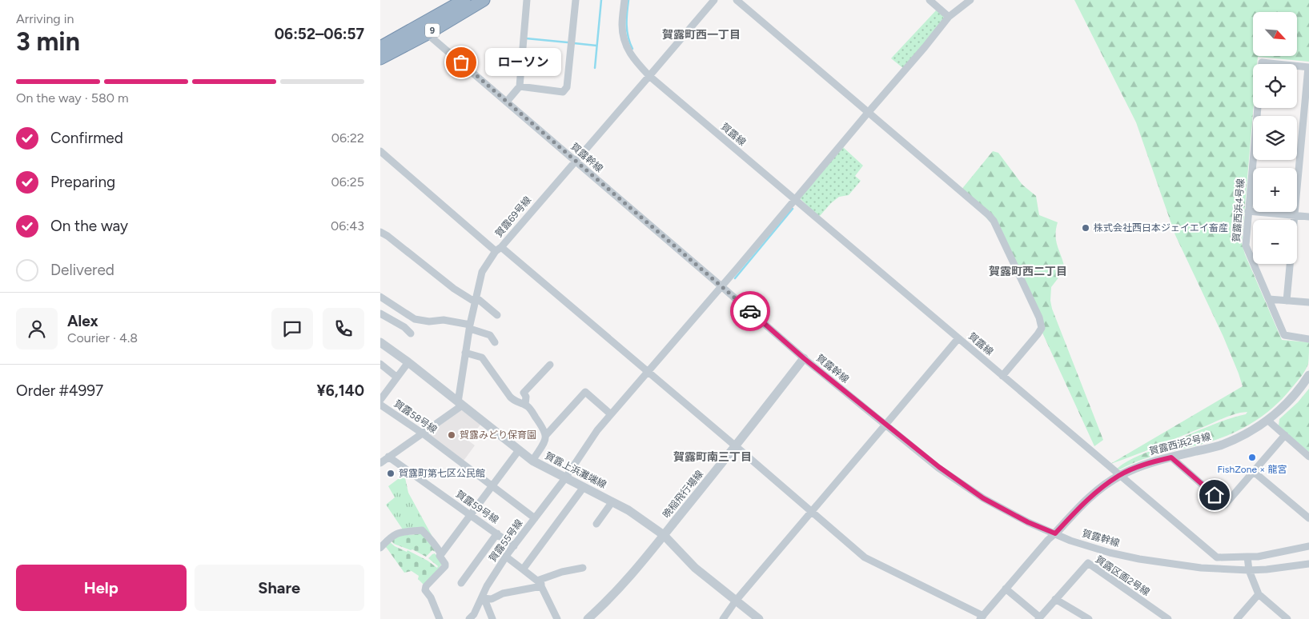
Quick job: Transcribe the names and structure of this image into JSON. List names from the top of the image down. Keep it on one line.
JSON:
{"streets":{"highway":["9"],"street":["賀露線","賀露幹線","賀露西浜4号線","賀露69号線","賀露58号線","賀露西浜2号線","賀露上浜灘端線","晩稲飛行場線","賀露59号線","賀露55号線","賀露区画2号線"]},"crossings":[["9","賀露幹線"],["賀露線","賀露69号線"],["賀露線","賀露西浜2号線"],["賀露線","賀露55号線"],["賀露幹線","賀露69号線"],["賀露幹線","賀露西浜2号線"],["賀露幹線","晩稲飛行場線"],["賀露幹線","賀露55号線"],["賀露69号線","賀露上浜灘端線"],["賀露58号線","賀露55号線"],["賀露上浜灘端線","晩稲飛行場線"],["賀露上浜灘端線","賀露55号線"],["賀露59号線","賀露55号線"]],"districts":["賀露町西一丁目","賀露町西二丁目","賀露町南三丁目"],"places":["ローソン","株式会社西日本ジェイエイ畜産","賀露みどり保育園","FishZone × 龍宮","賀露町第七区公民館"],"north":"bottom right","page":{"heading":["3 min","Arriving in","06:52–06:57"],"panel":["Alex","Courier · 4.8","Order #4997","¥6,140"],"map_buttons":["+","−"],"bubble":"ローソン","bar":"On the way · 580 m","list":[["Confirmed","06:22"],["Preparing","06:25"],["On the way","06:43"],"Delivered"],"buttons":["Help","Share"]}}
